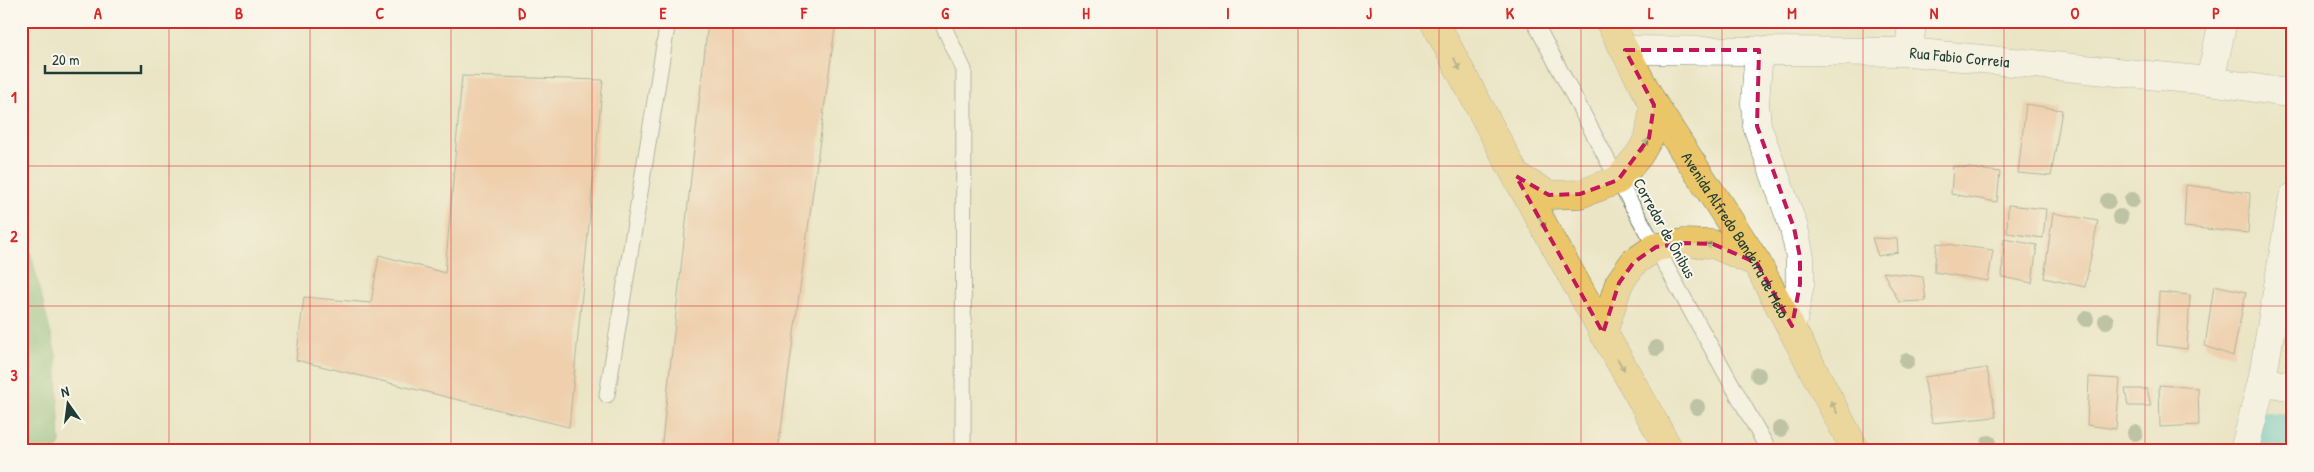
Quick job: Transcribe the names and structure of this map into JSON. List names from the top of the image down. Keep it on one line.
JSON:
{"streets":{"highway":["Avenida Alfredo Bandeira de Melo"],"street":["Rua Fabio Correia"],"lane":["Corredor de Ônibus"]},"crossings":[["Rua Fabio Correia","Avenida Alfredo Bandeira de Melo"]],"scale_bar":"20 m","north":"top","grid":{"columns":["A","B","C","D","E","F","G","H","I","J","K","L","M","N","O","P"],"rows":["1","2","3"]}}
